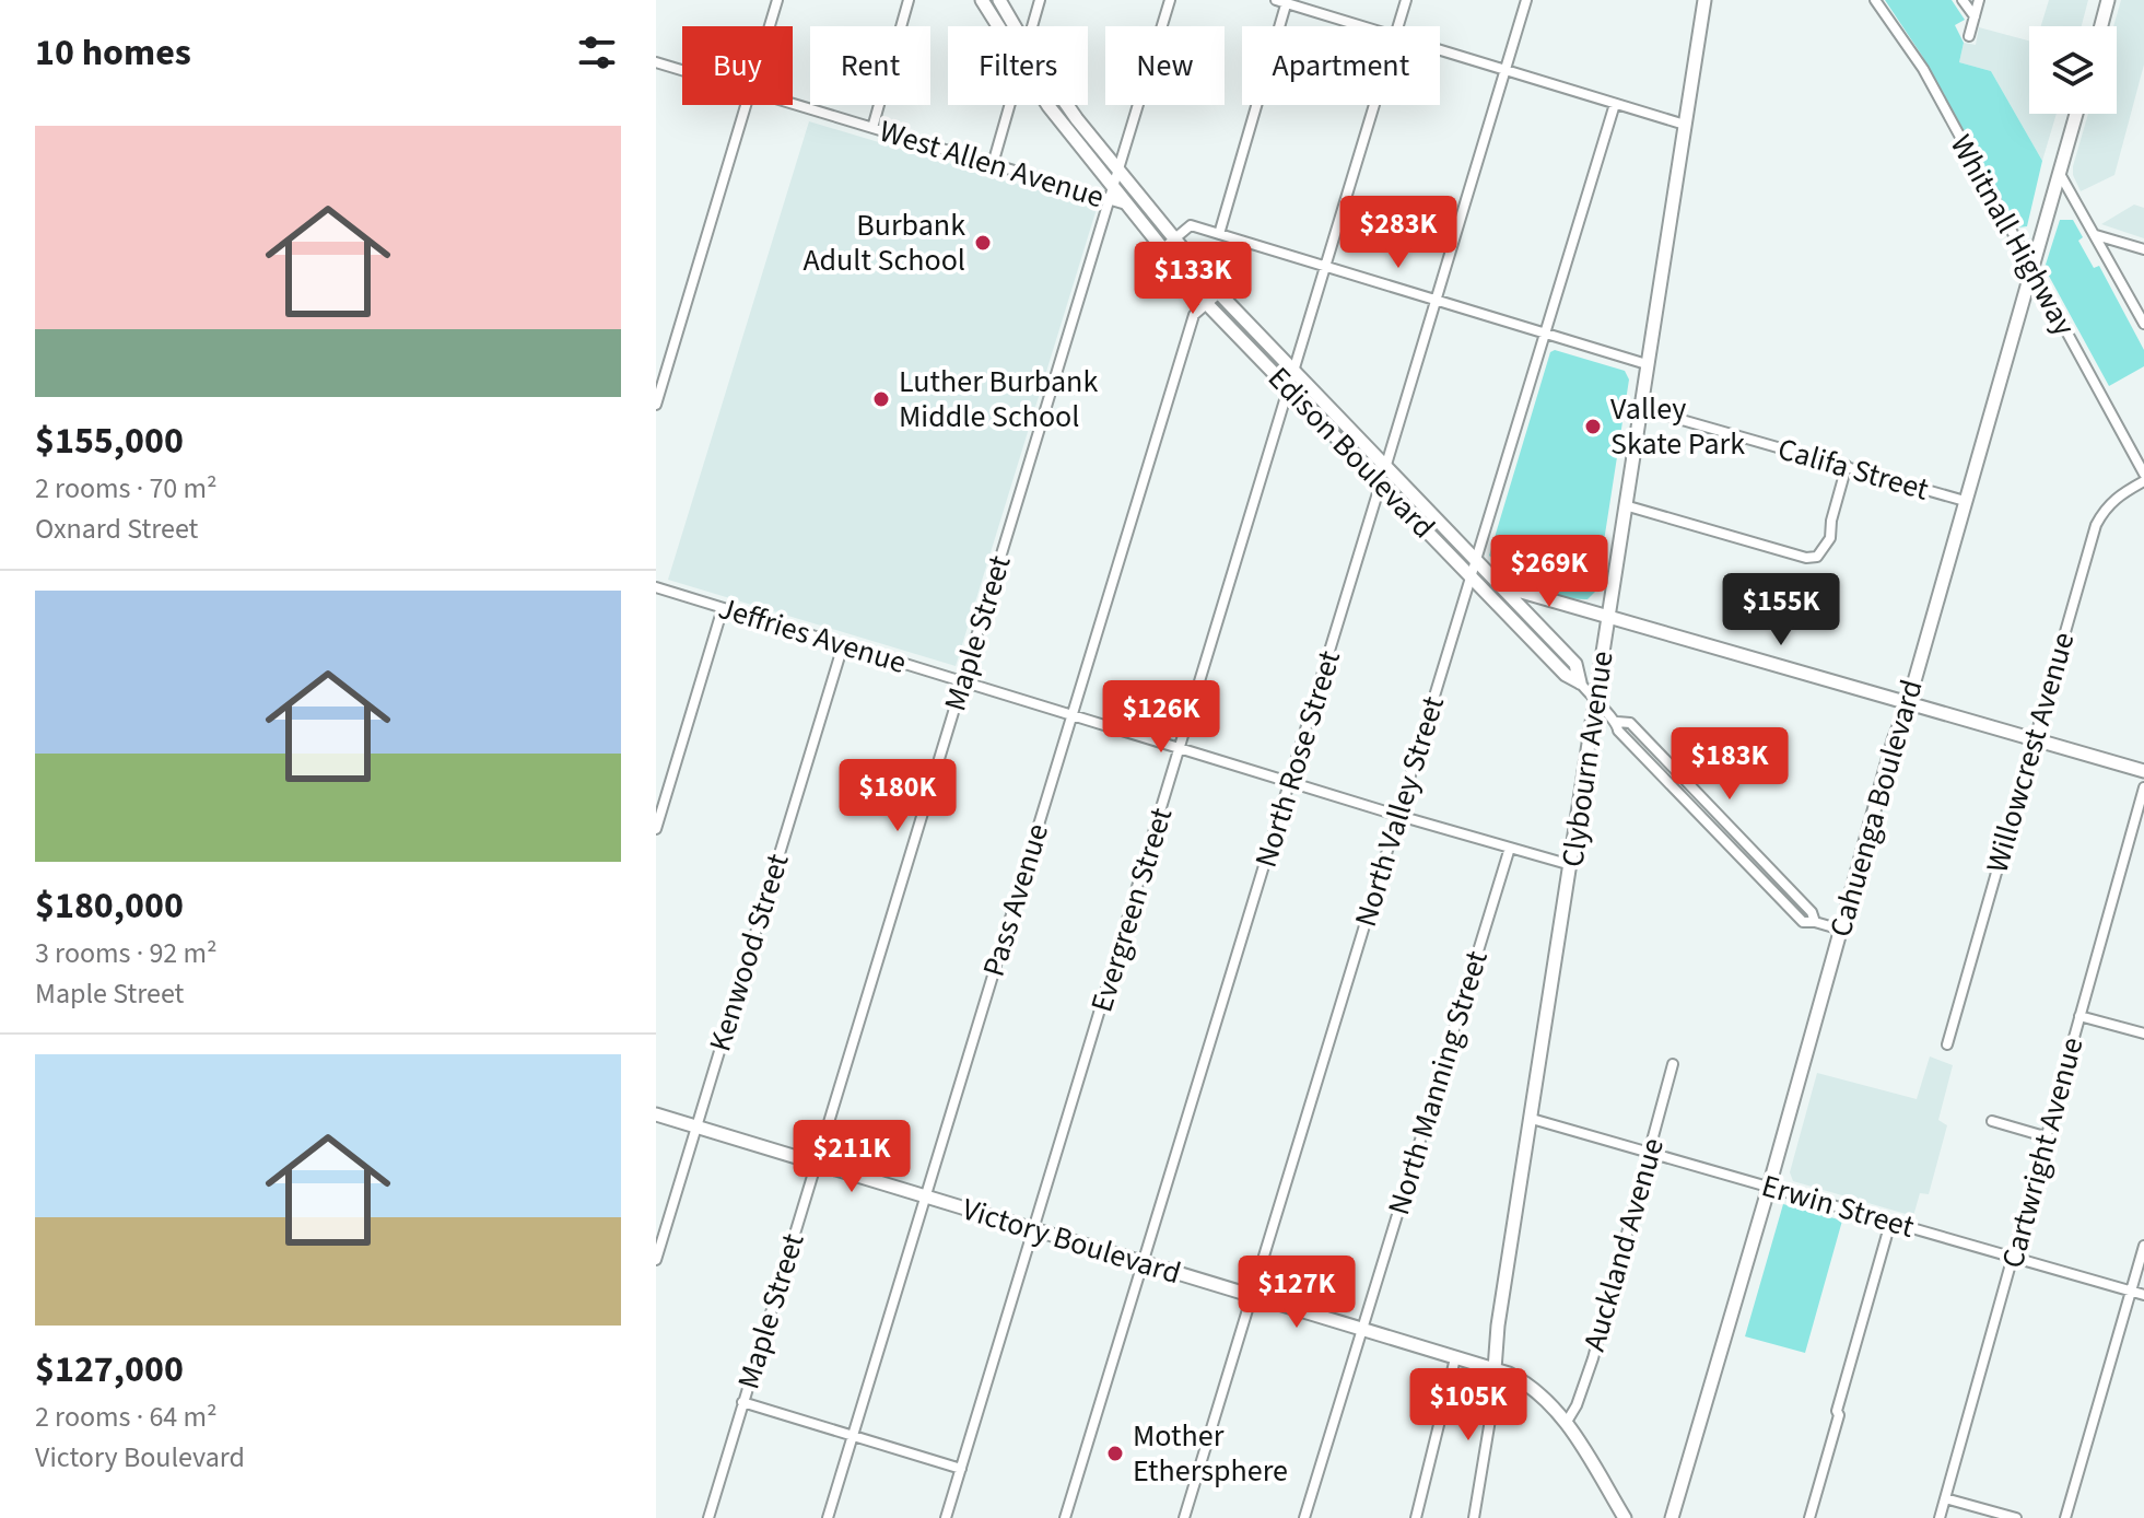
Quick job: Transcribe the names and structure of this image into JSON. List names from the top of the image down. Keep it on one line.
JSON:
{"streets":{"main road":["Edison Boulevard","Clybourn Avenue","Cahuenga Boulevard","Victory Boulevard"],"street":["West Allen Avenue","Whitnall Highway","Califa Street","Maple Street","Jeffries Avenue","Willowcrest Avenue","North Rose Street","North Valley Street","Pass Avenue","Evergreen Street","Kenwood Street","North Manning Street","Cartwright Avenue","Erwin Street","Auckland Avenue"]},"crossings":[["West Allen Avenue","Edison Boulevard"],["West Allen Avenue","Maple Street"],["Whitnall Highway","Cahuenga Boulevard"],["Edison Boulevard","Maple Street"],["Edison Boulevard","North Rose Street"],["Edison Boulevard","Clybourn Avenue"],["Edison Boulevard","Cahuenga Boulevard"],["Edison Boulevard","North Valley Street"],["Edison Boulevard","Pass Avenue"],["Edison Boulevard","Evergreen Street"],["Califa Street","Clybourn Avenue"],["Califa Street","Cahuenga Boulevard"],["Maple Street","Jeffries Avenue"],["Maple Street","Victory Boulevard"],["Jeffries Avenue","North Rose Street"],["Jeffries Avenue","Clybourn Avenue"],["Jeffries Avenue","North Valley Street"],["Jeffries Avenue","Pass Avenue"],["Jeffries Avenue","Evergreen Street"],["Jeffries Avenue","Kenwood Street"],["Jeffries Avenue","North Manning Street"],["North Rose Street","Victory Boulevard"],["Clybourn Avenue","Erwin Street"],["Clybourn Avenue","Victory Boulevard"],["Cahuenga Boulevard","Erwin Street"],["North Valley Street","Victory Boulevard"],["Pass Avenue","Victory Boulevard"],["Evergreen Street","Victory Boulevard"],["Kenwood Street","Victory Boulevard"],["North Manning Street","Victory Boulevard"],["Cartwright Avenue","Erwin Street"],["Erwin Street","Auckland Avenue"],["Victory Boulevard","Auckland Avenue"]],"places":["Burbank Adult School","Luther Burbank Middle School","Valley Skate Park","Mother Ethersphere"],"page":{"heading":"10 homes","chip":["Buy","Rent","Filters","New","Apartment"],"list":[{"name":"$155,000","note":"2 rooms · 70 m² · Oxnard Street"},{"name":"$180,000","note":"3 rooms · 92 m² · Maple Street"},{"name":"$127,000","note":"2 rooms · 64 m² · Victory Boulevard"}],"price":["$283K","$133K","$269K","$155K","$126K","$183K","$180K","$211K","$127K","$105K"]}}
